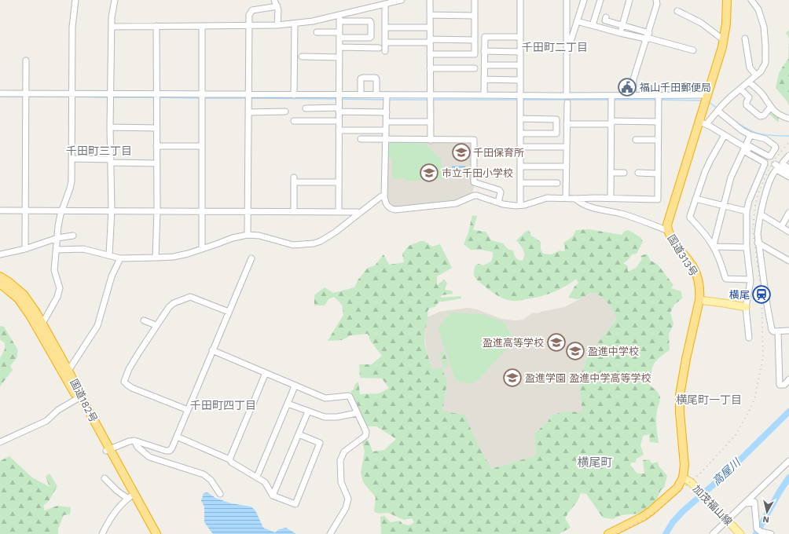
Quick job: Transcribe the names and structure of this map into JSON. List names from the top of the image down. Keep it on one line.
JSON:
{"streets":{"highway":["国道313号","国道182号"],"main road":["加茂福山線"]},"crossings":[["国道313号","加茂福山線"]],"districts":["千田町二丁目","千田町三丁目","横尾町一丁目","千田町四丁目","横尾町"],"water":["高屋川"],"places":{"public building":["福山千田郵便局"],"school or university":["千田保育所","市立千田小学校","盈進高等学校","盈進中学校","盈進学園 盈進中学高等学校"],"station":["横尾"]},"north":"bottom"}
